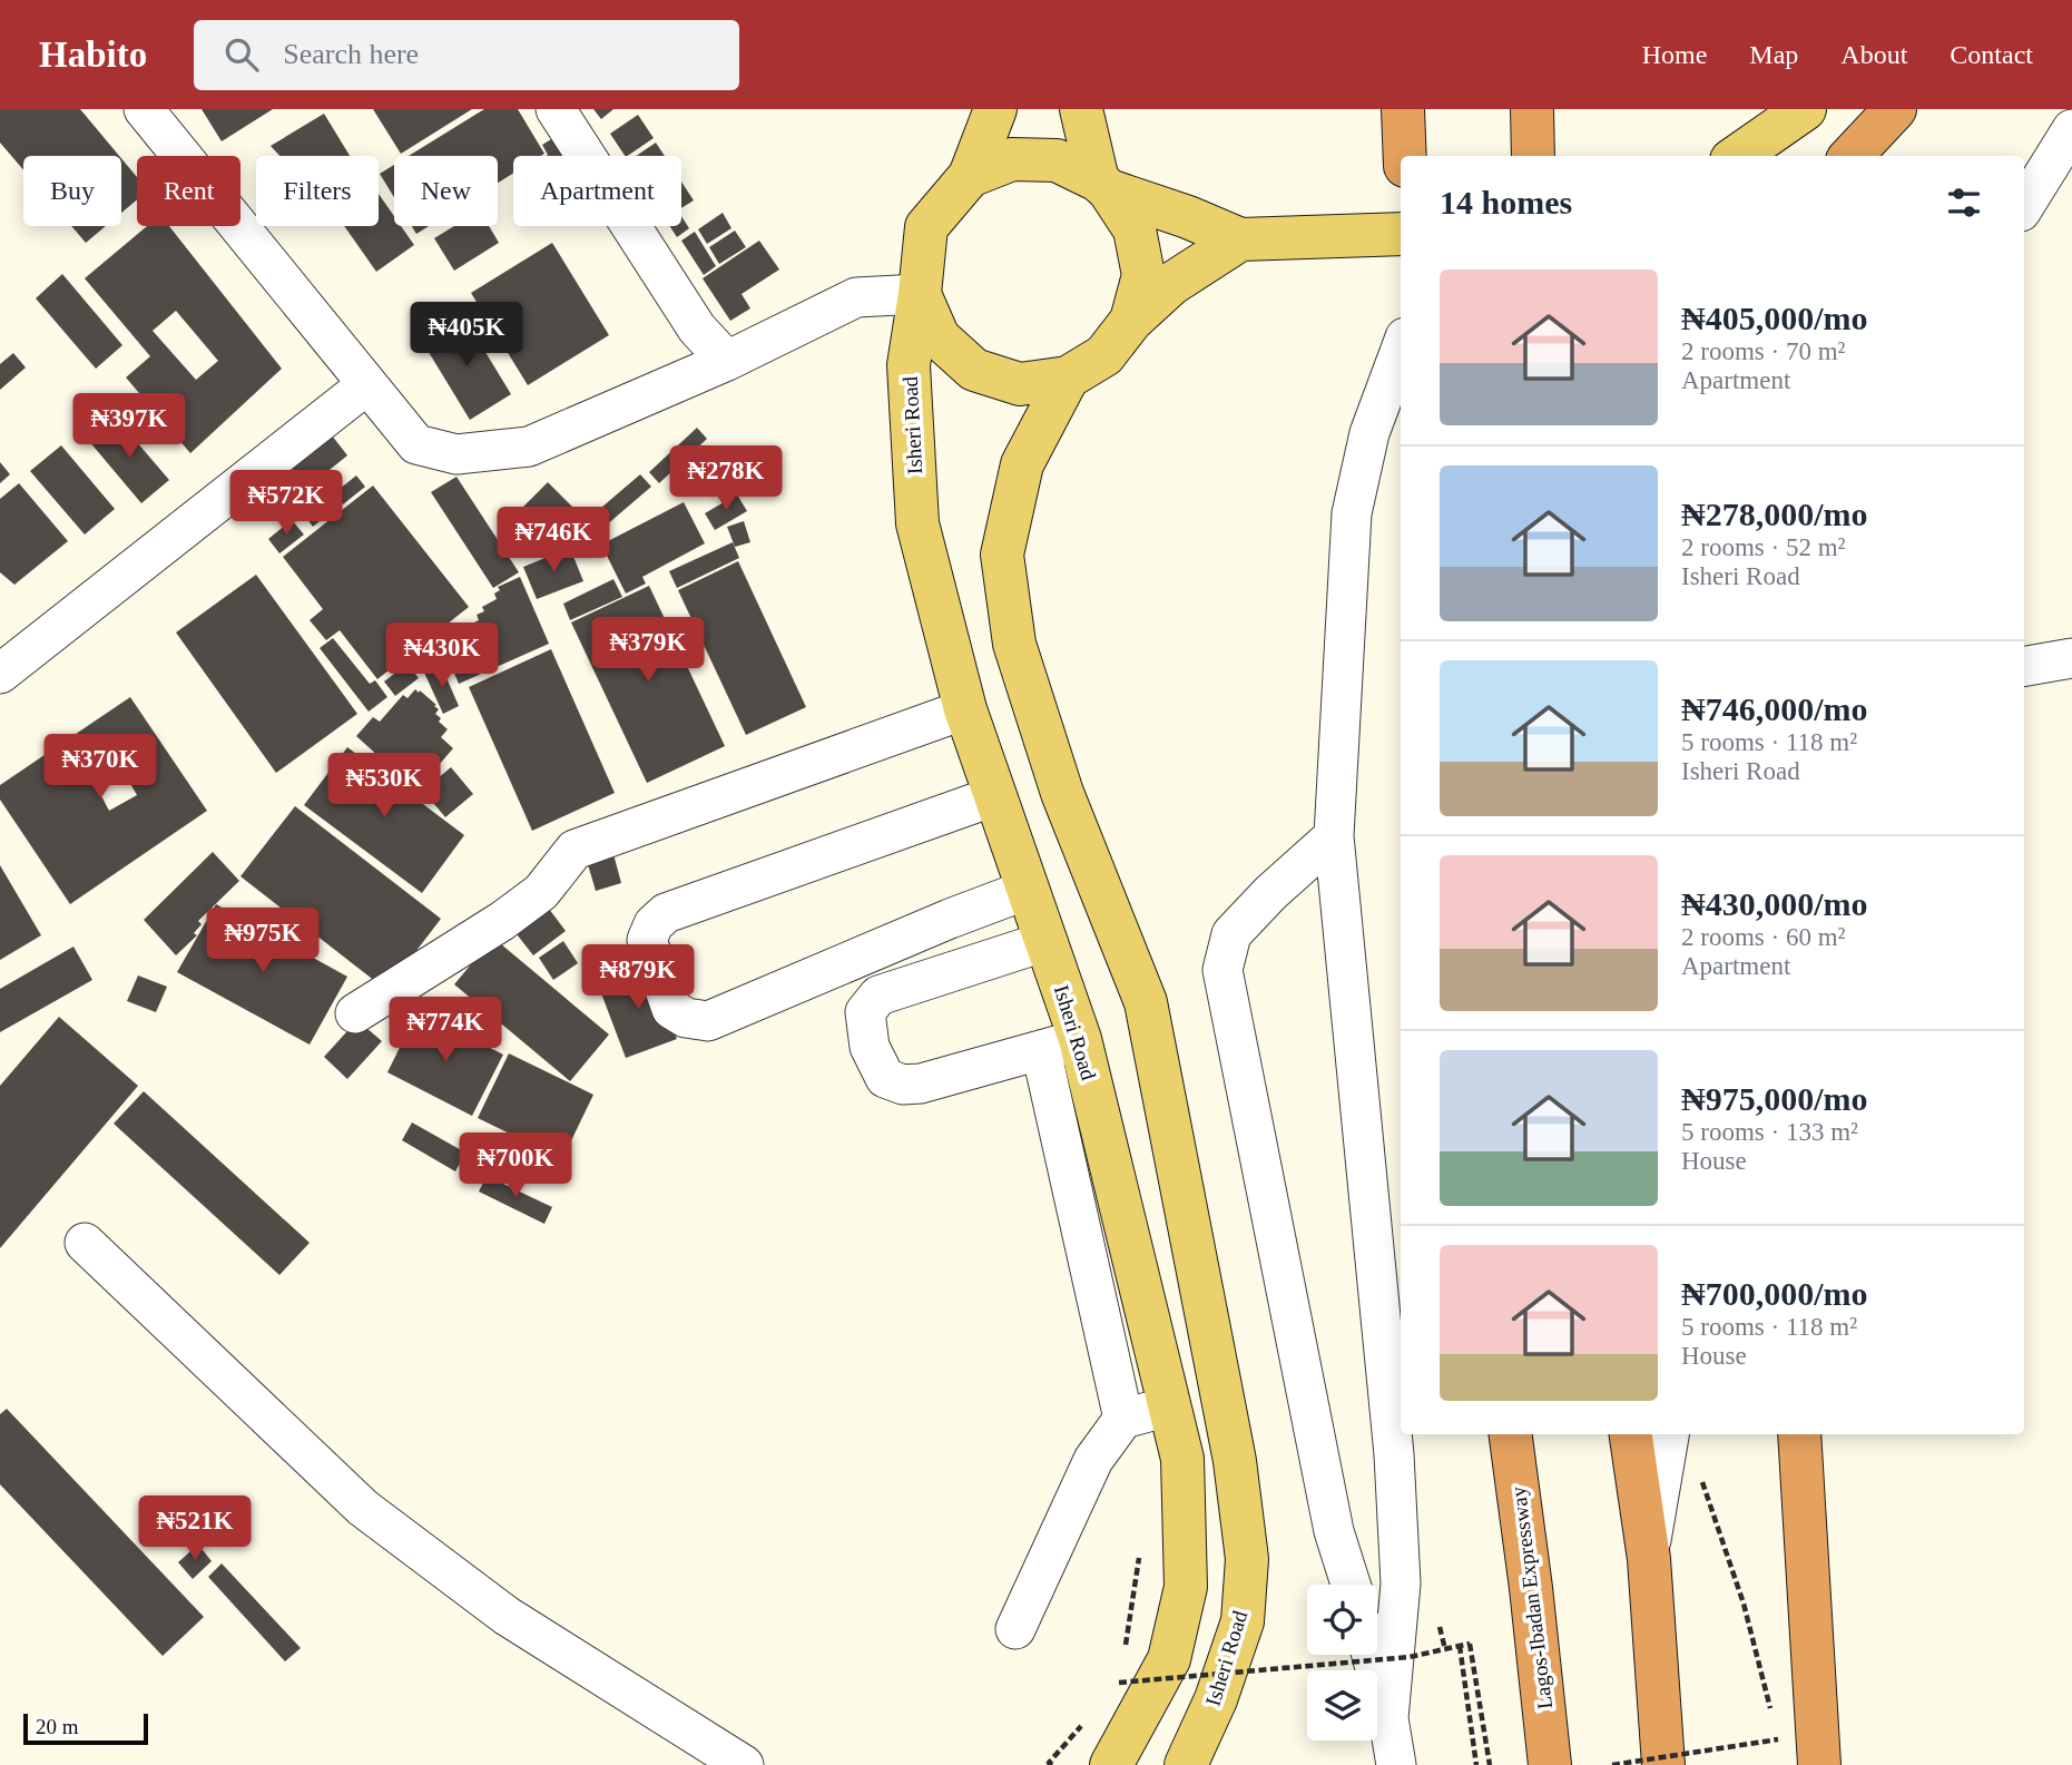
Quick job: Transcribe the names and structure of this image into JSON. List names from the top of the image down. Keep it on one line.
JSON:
{"streets":{"highway":["Lagos-Ibadan Expressway"],"main road":["Isheri Road"]},"scale_bar":"20 m","page":{"header":"Habito","search":"Search here","nav":["Home","Map","About","Contact"],"chip":["Buy","Rent","Filters","New","Apartment"],"heading":"14 homes","list":[{"name":"₦405,000/mo","note":"2 rooms · 70 m² · Apartment"},{"name":"₦278,000/mo","note":"2 rooms · 52 m² · Isheri Road"},{"name":"₦746,000/mo","note":"5 rooms · 118 m² · Isheri Road"},{"name":"₦430,000/mo","note":"2 rooms · 60 m² · Apartment"},{"name":"₦975,000/mo","note":"5 rooms · 133 m² · House"},{"name":"₦700,000/mo","note":"5 rooms · 118 m² · House"}],"price":["₦405K","₦397K","₦278K","₦572K","₦746K","₦379K","₦430K","₦370K","₦530K","₦975K","₦879K","₦774K","₦700K","₦521K"],"scale":"20 m"}}
